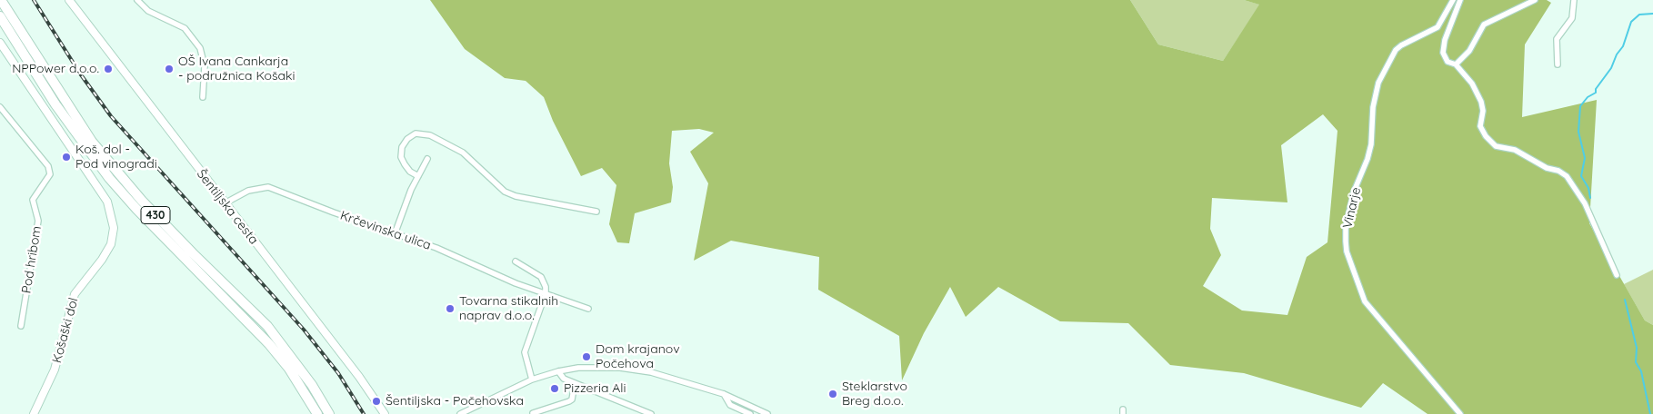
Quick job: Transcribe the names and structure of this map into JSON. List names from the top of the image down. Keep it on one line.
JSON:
{"streets":{"highway":["430"],"street":["Šentiljska cesta","Vinarje","Krčevinska ulica","Pod hribom","Košaški dol"]},"crossings":[["Šentiljska cesta","Krčevinska ulica"]],"places":["NPPower d.o.o.","OŠ Ivana Cankarja - podružnica Košaki","Koš. dol - Pod vinogradi","Tovarna stikalnih naprav d.o.o.","Dom krajanov Počehova","Pizzeria Ali","Steklarstvo Breg d.o.o.","Šentiljska - Počehovska"]}
